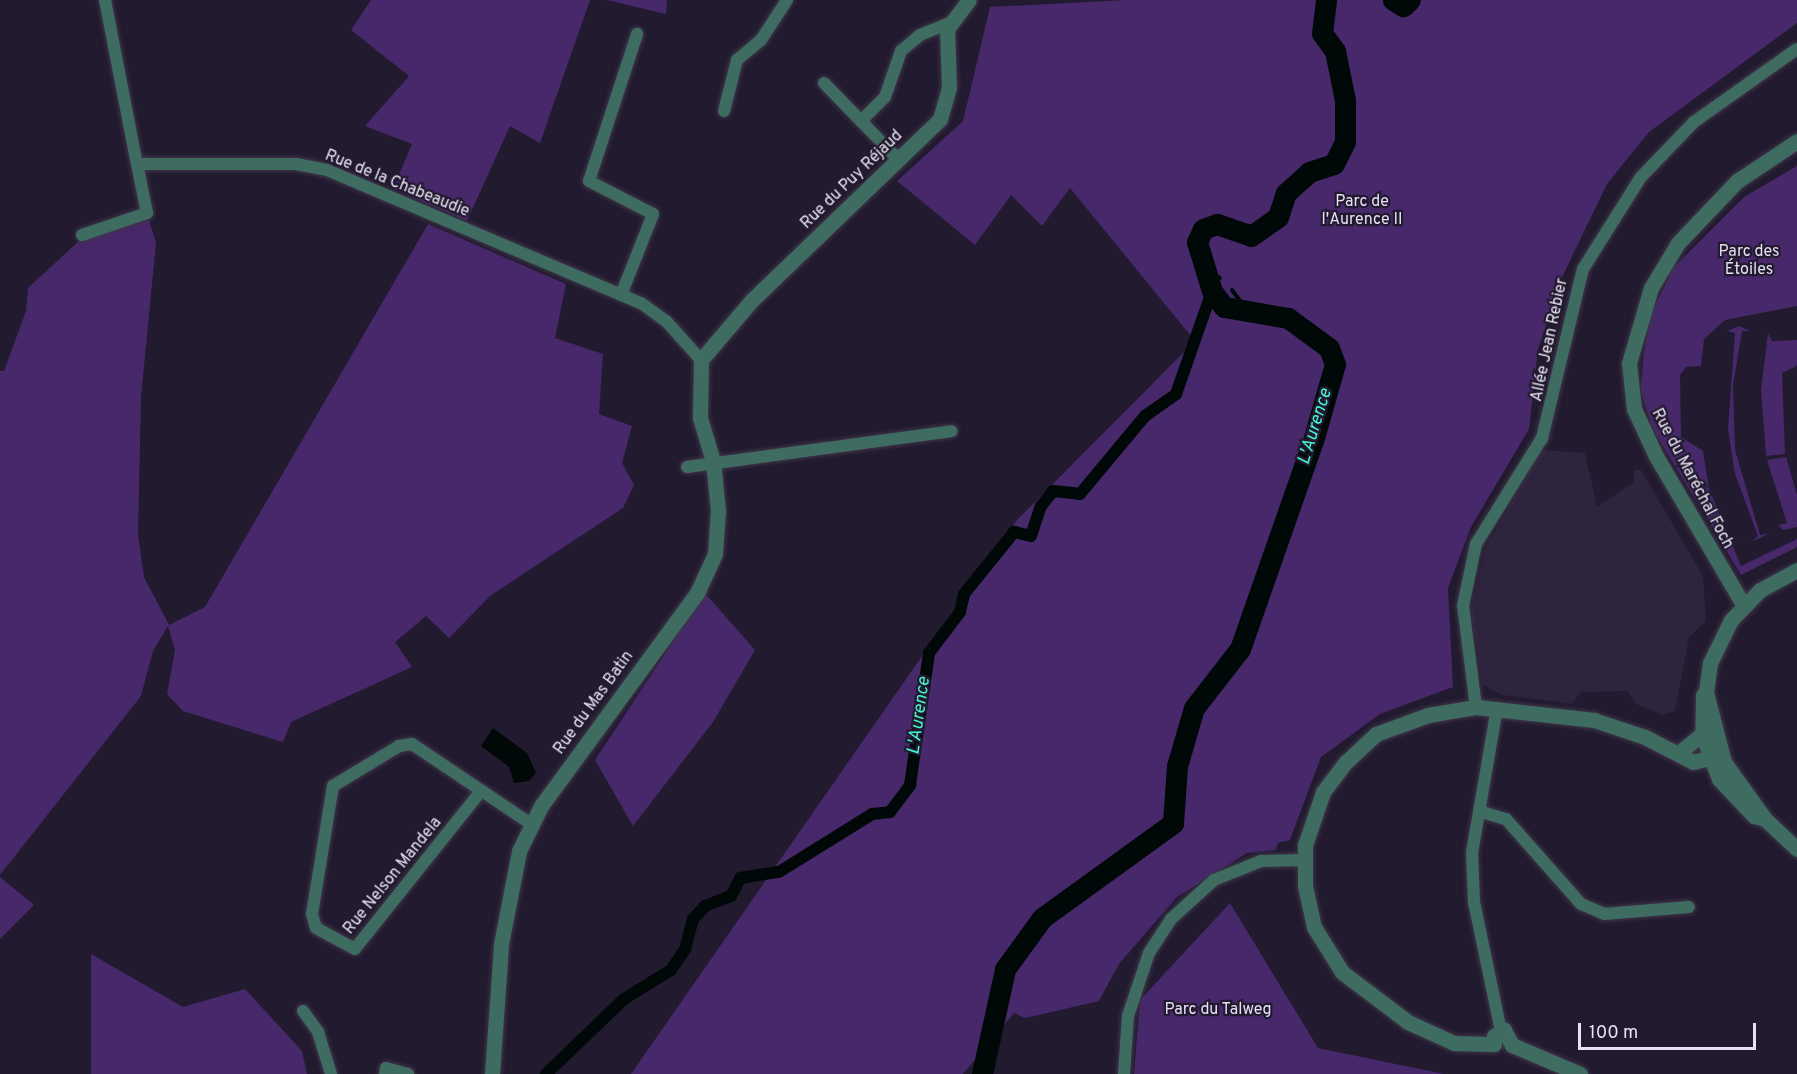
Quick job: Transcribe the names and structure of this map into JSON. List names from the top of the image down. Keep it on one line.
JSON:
{"streets":{"street":["Rue du Puy Réjaud","Rue de la Chabeaudie","Allée Jean Rebier","Rue du Maréchal Foch","Rue du Mas Batin","Rue Nelson Mandela"]},"crossings":[["Rue du Puy Réjaud","Rue de la Chabeaudie"],["Rue du Puy Réjaud","Rue du Mas Batin"],["Rue de la Chabeaudie","Rue du Mas Batin"],["Rue du Mas Batin","Rue Nelson Mandela"]],"water":["L'Aurence"],"parks":["Parc de l'Aurence II","Parc des Étoiles","Parc du Talweg"],"scale_bar":"100 m"}
